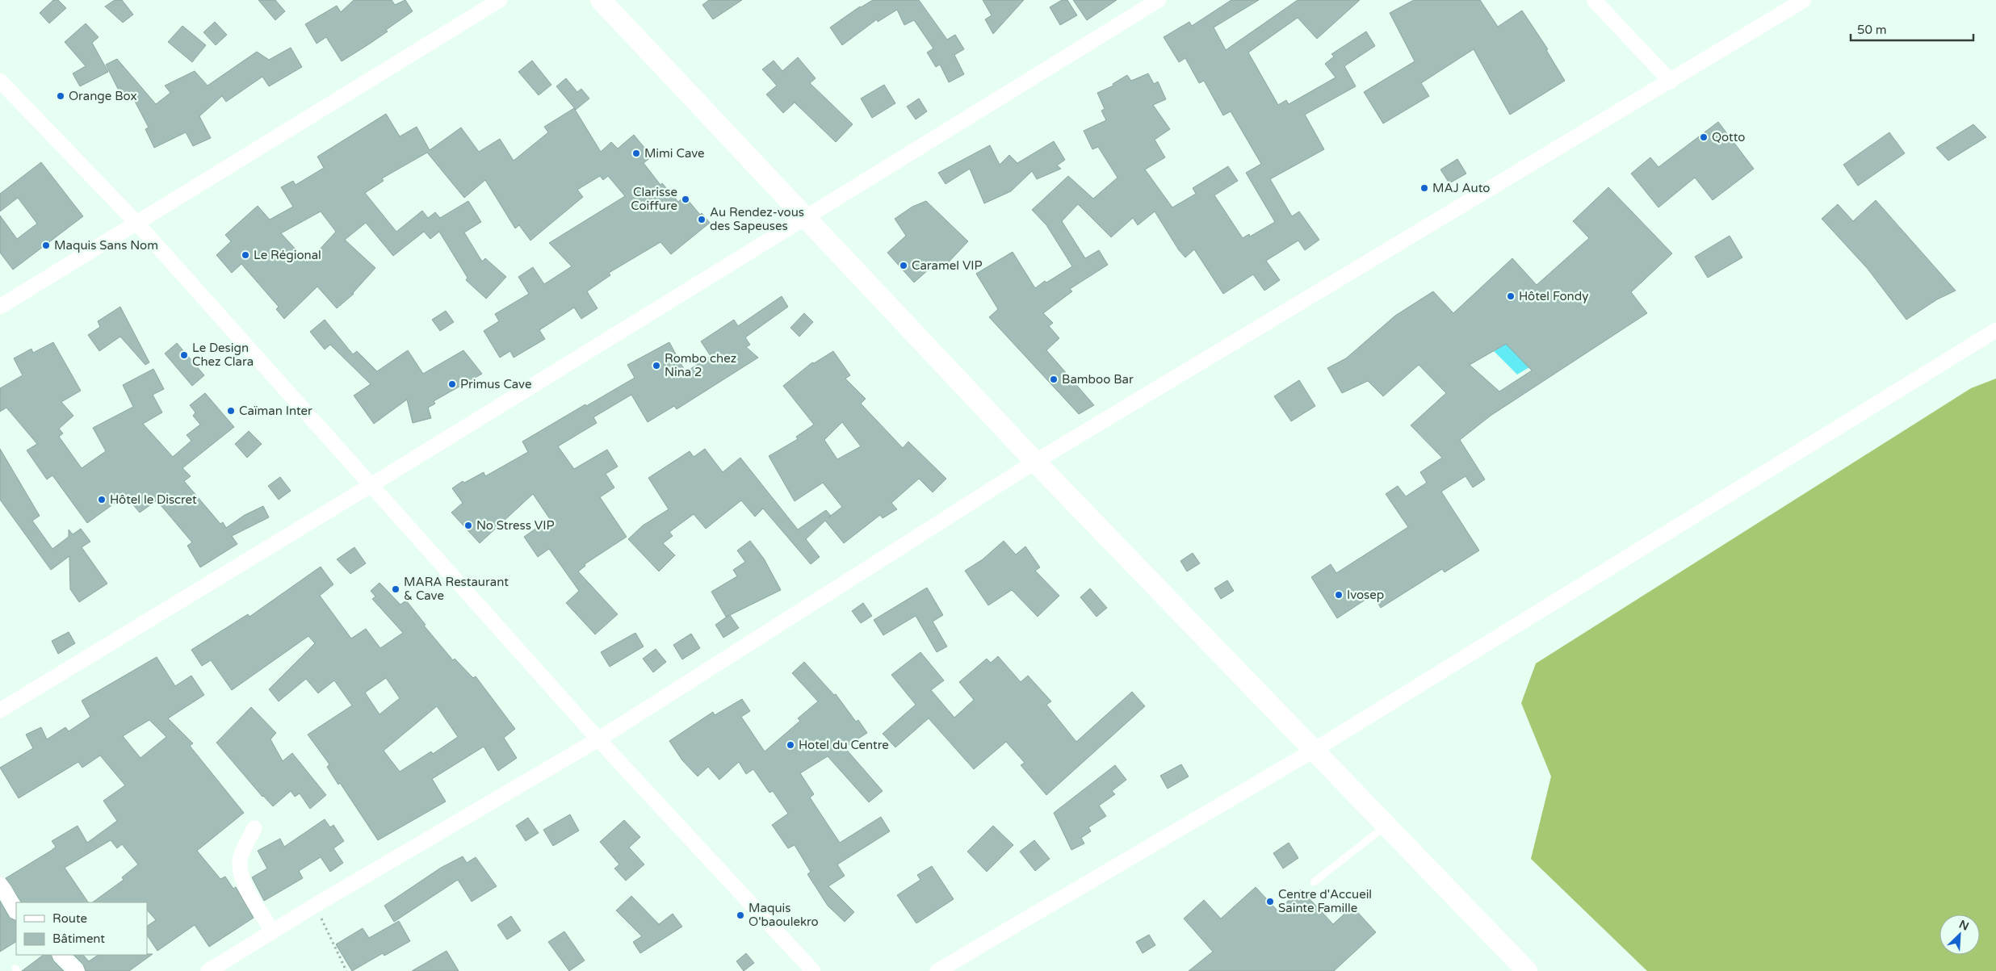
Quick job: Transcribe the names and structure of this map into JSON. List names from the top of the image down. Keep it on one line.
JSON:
{"places":["Orange Box","Qotto","Mimi Cave","MAJ Auto","Clarisse Coiffure","Au Rendez-vous des Sapeuses","Maquis Sans Nom","Le Régional","Caramel VIP","Hôtel Fondy","Le Design Chez Clara","Rombo chez Nina 2","Bamboo Bar","Primus Cave","Caïman Inter","Hôtel le Discret","No Stress VIP","MARA Restaurant & Cave","Ivosep","Hotel du Centre","Centre d'Accueil Sainte Famille","Maquis O'baoulekro"],"legend":["Route","Bâtiment"],"scale_bar":"50 m","north":"top right"}
